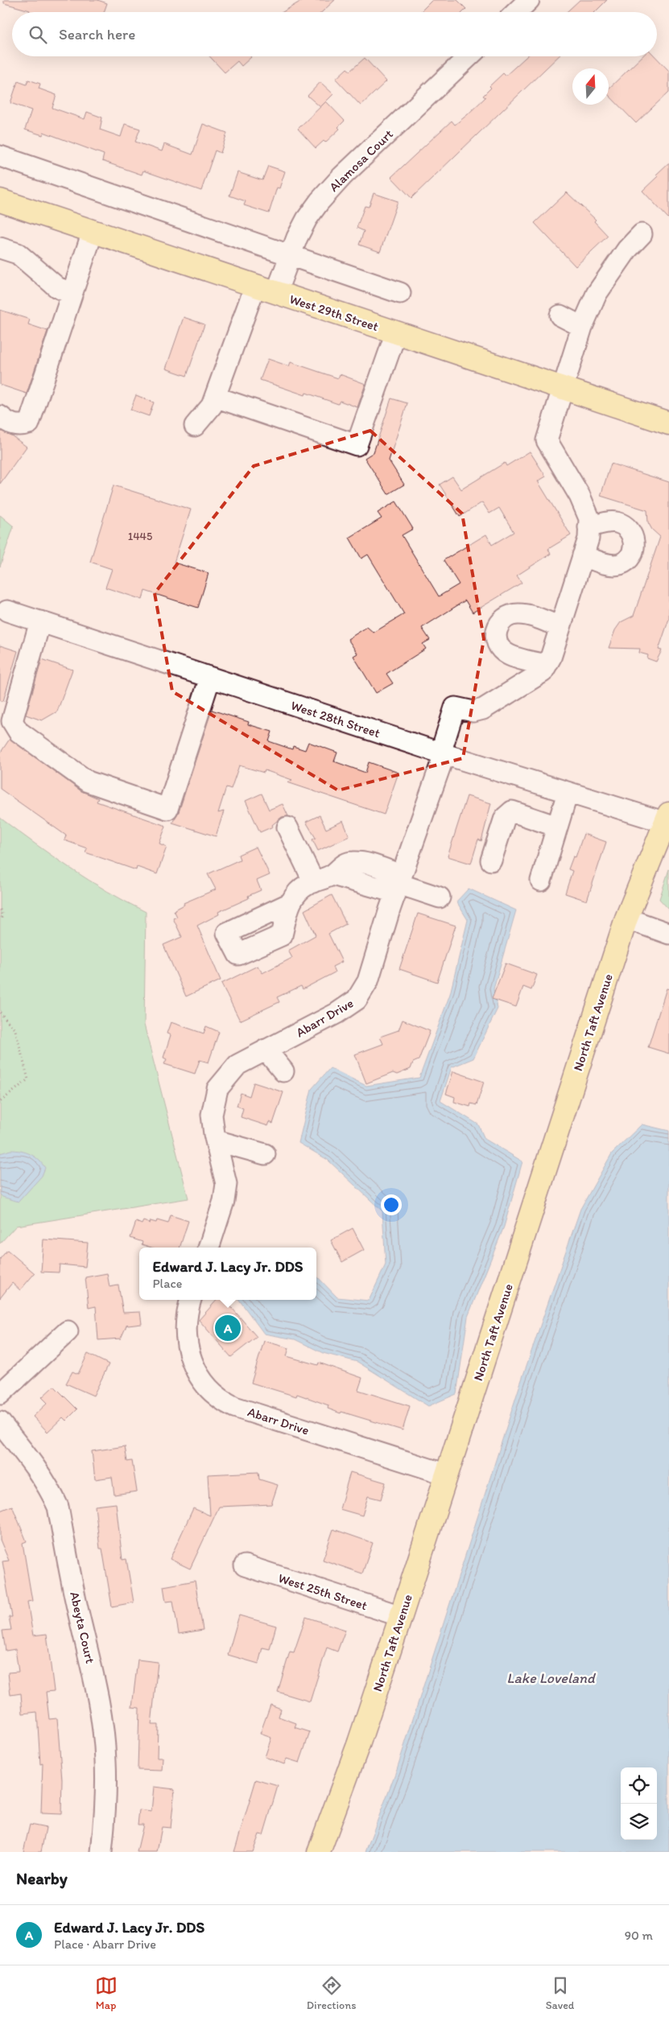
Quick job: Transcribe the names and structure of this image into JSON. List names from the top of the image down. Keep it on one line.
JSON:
{"streets":{"main road":["West 29th Street","North Taft Avenue"],"street":["Alamosa Court","West 28th Street","Abarr Drive","West 25th Street","Abeyta Court"]},"crossings":[["Alamosa Court","West 29th Street"],["West 28th Street","Abarr Drive"],["West 28th Street","North Taft Avenue"],["Abarr Drive","North Taft Avenue"],["North Taft Avenue","West 25th Street"]],"water":["Lake Loveland"],"house_numbers":["1445"],"north":"top","page":{"search":"Search here","popup":["Edward J. Lacy Jr. DDS","Place"],"pins":"A","heading":"Nearby","list":[{"mark":"A","name":"Edward J. Lacy Jr. DDS","note":"Place · Abarr Drive","value":"90 m"}],"nav":["Map","Directions","Saved"]}}
